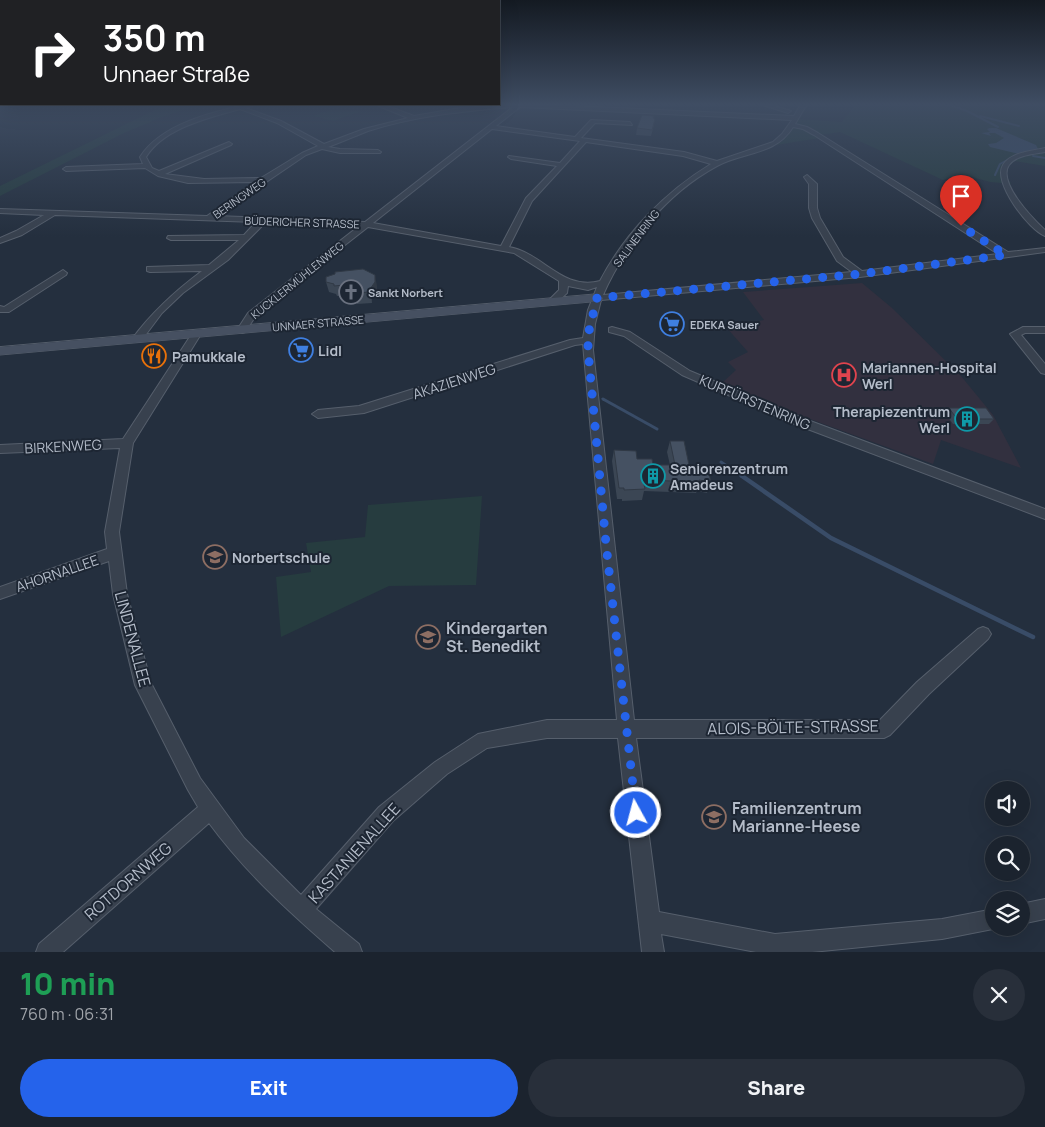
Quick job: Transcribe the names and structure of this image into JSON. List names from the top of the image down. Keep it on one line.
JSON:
{"streets":{"street":["BERINGWEG","BÜDERICHER STRASSE","SALINENRING","KUCKLERMÜHLENWEG","UNNAER STRASSE","AKAZIENWEG","KURFÜRSTENRING","BIRKENWEG","AHORNALLEE","LINDENALLEE","ALOIS-BÖLTE-STRASSE","KASTANIENALLEE","ROTDORNWEG"]},"crossings":[["BERINGWEG","BÜDERICHER STRASSE"],["BÜDERICHER STRASSE","SALINENRING"],["BÜDERICHER STRASSE","KUCKLERMÜHLENWEG"],["BÜDERICHER STRASSE","UNNAER STRASSE"],["SALINENRING","UNNAER STRASSE"],["SALINENRING","AKAZIENWEG"],["SALINENRING","ALOIS-BÖLTE-STRASSE"],["SALINENRING","KASTANIENALLEE"],["KUCKLERMÜHLENWEG","UNNAER STRASSE"],["UNNAER STRASSE","LINDENALLEE"],["BIRKENWEG","LINDENALLEE"],["AHORNALLEE","LINDENALLEE"],["LINDENALLEE","KASTANIENALLEE"],["LINDENALLEE","ROTDORNWEG"],["ALOIS-BÖLTE-STRASSE","KASTANIENALLEE"]],"places":{"church":["Sankt Norbert"],"supermarket":["EDEKA Sauer","Lidl"],"restaurant":["Pamukkale"],"hospital":["Mariannen-Hospital Werl"],"building":["Therapiezentrum Werl","Seniorenzentrum Amadeus"],"school or university":["Norbertschule","Kindergarten St. Benedikt","Familienzentrum Marianne-Heese"]},"page":{"turn":["350 m","Unnaer Straße"],"heading":["10 min","760 m · 06:31"],"buttons":["Exit","Share"]}}
